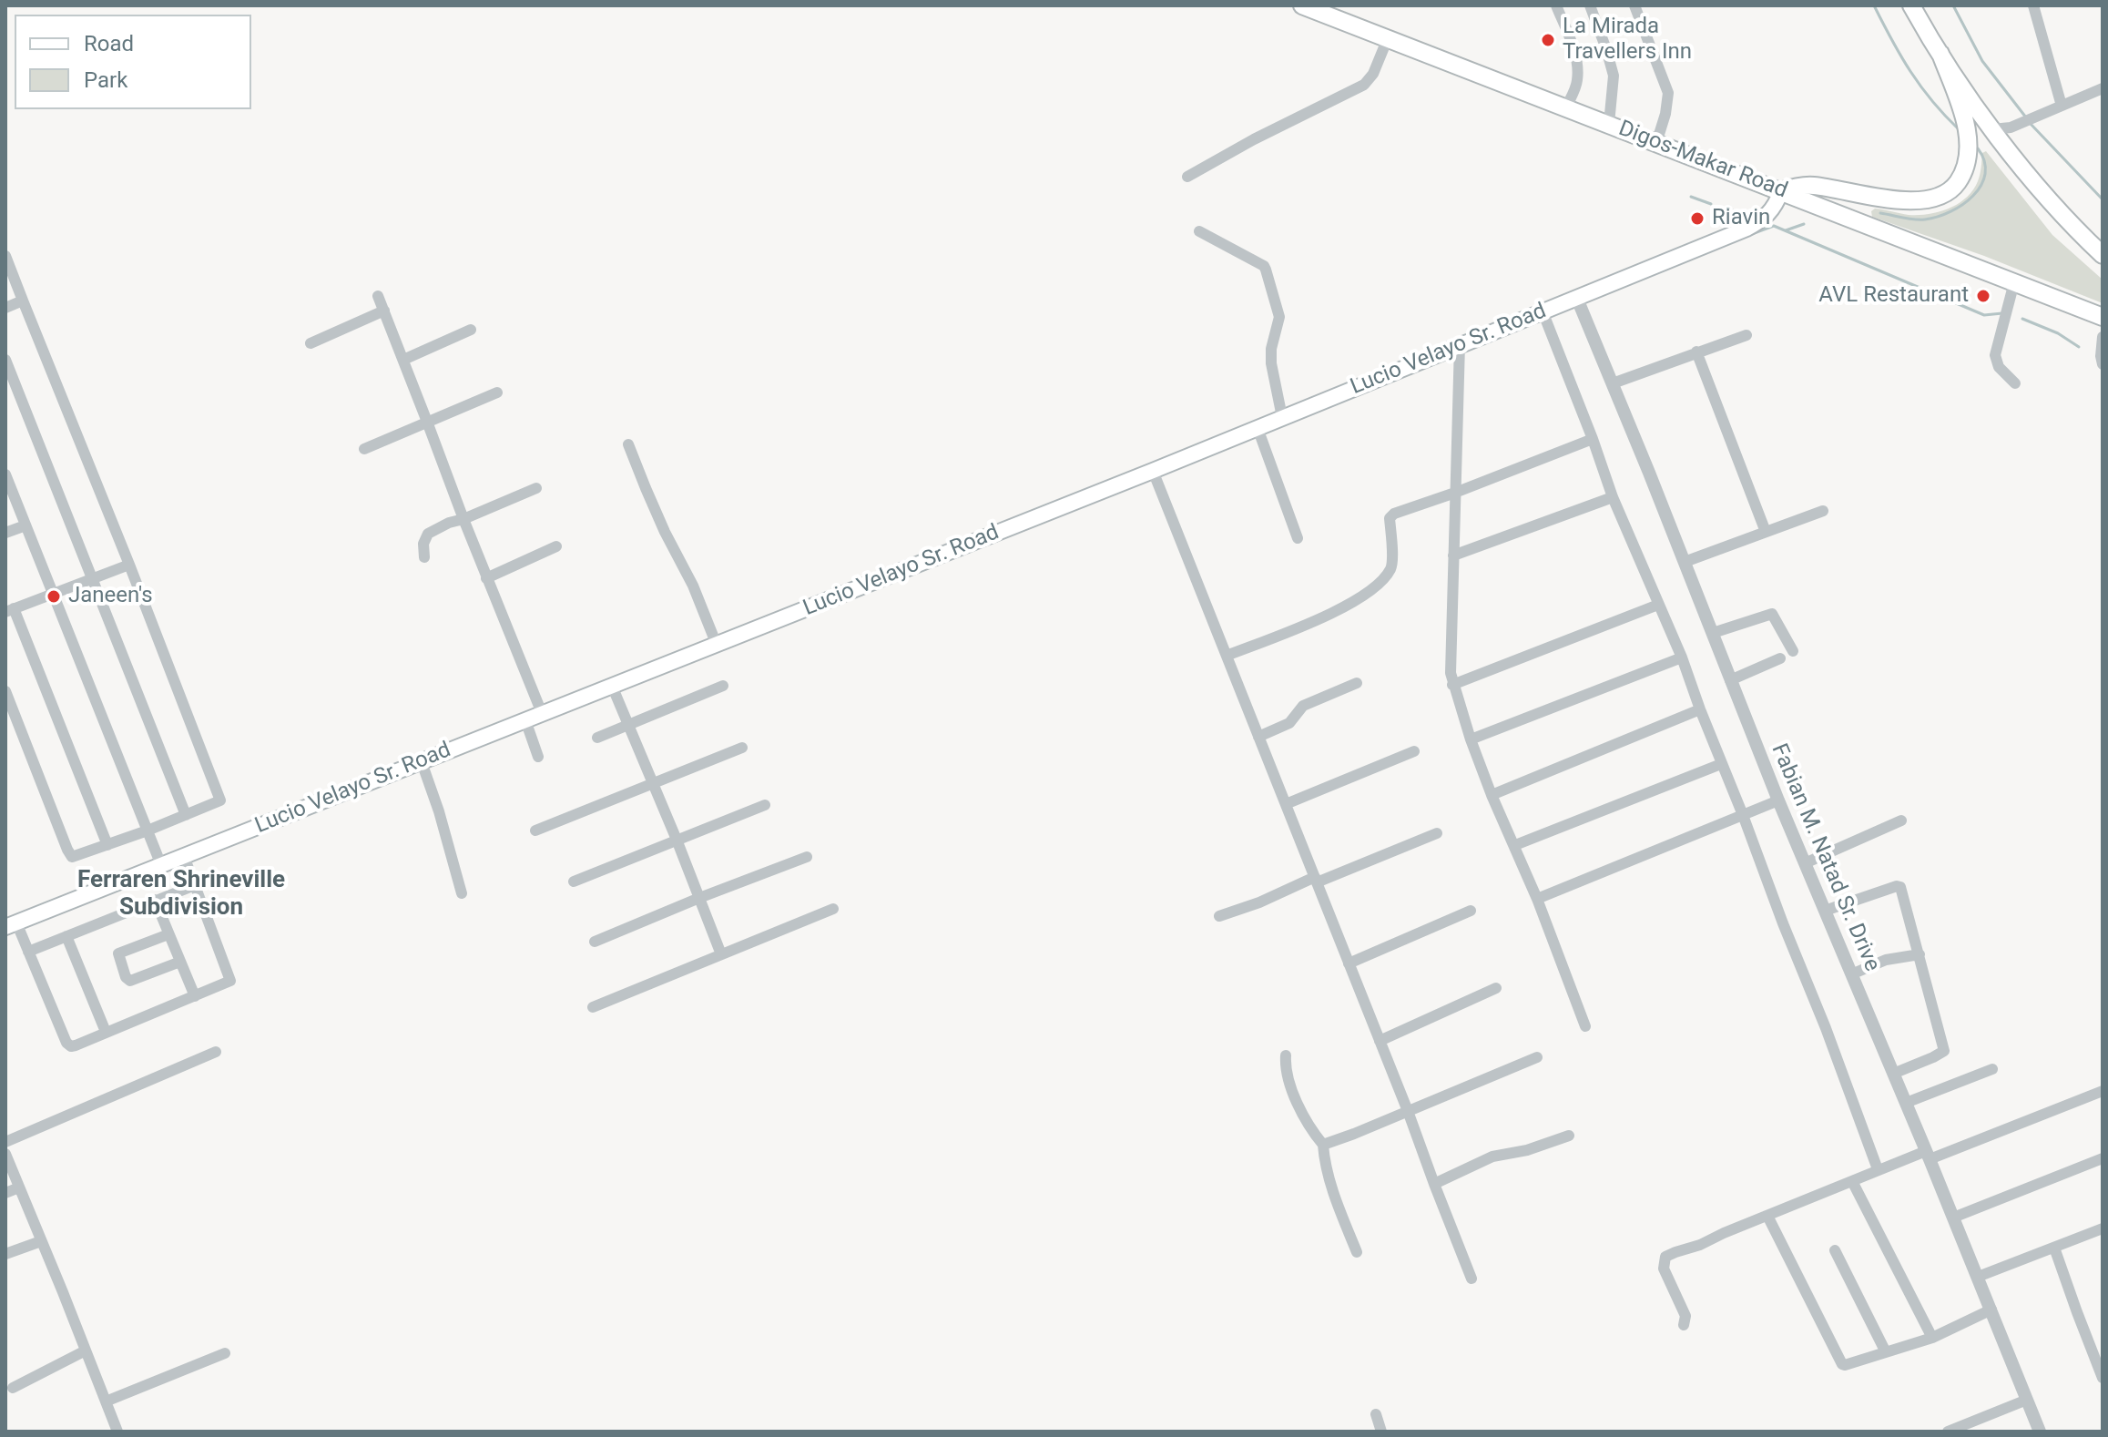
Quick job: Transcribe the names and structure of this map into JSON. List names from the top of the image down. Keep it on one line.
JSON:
{"streets":{"main road":["Digos-Makar Road","Lucio Velayo Sr. Road"],"street":["Fabian M. Natad Sr. Drive"]},"crossings":[["Digos-Makar Road","Lucio Velayo Sr. Road"],["Lucio Velayo Sr. Road","Fabian M. Natad Sr. Drive"]],"districts":["Ferraren Shrineville Subdivision"],"places":["La Mirada Travellers Inn","Riavin","AVL Restaurant","Janeen's"],"legend":["Road","Park"]}
